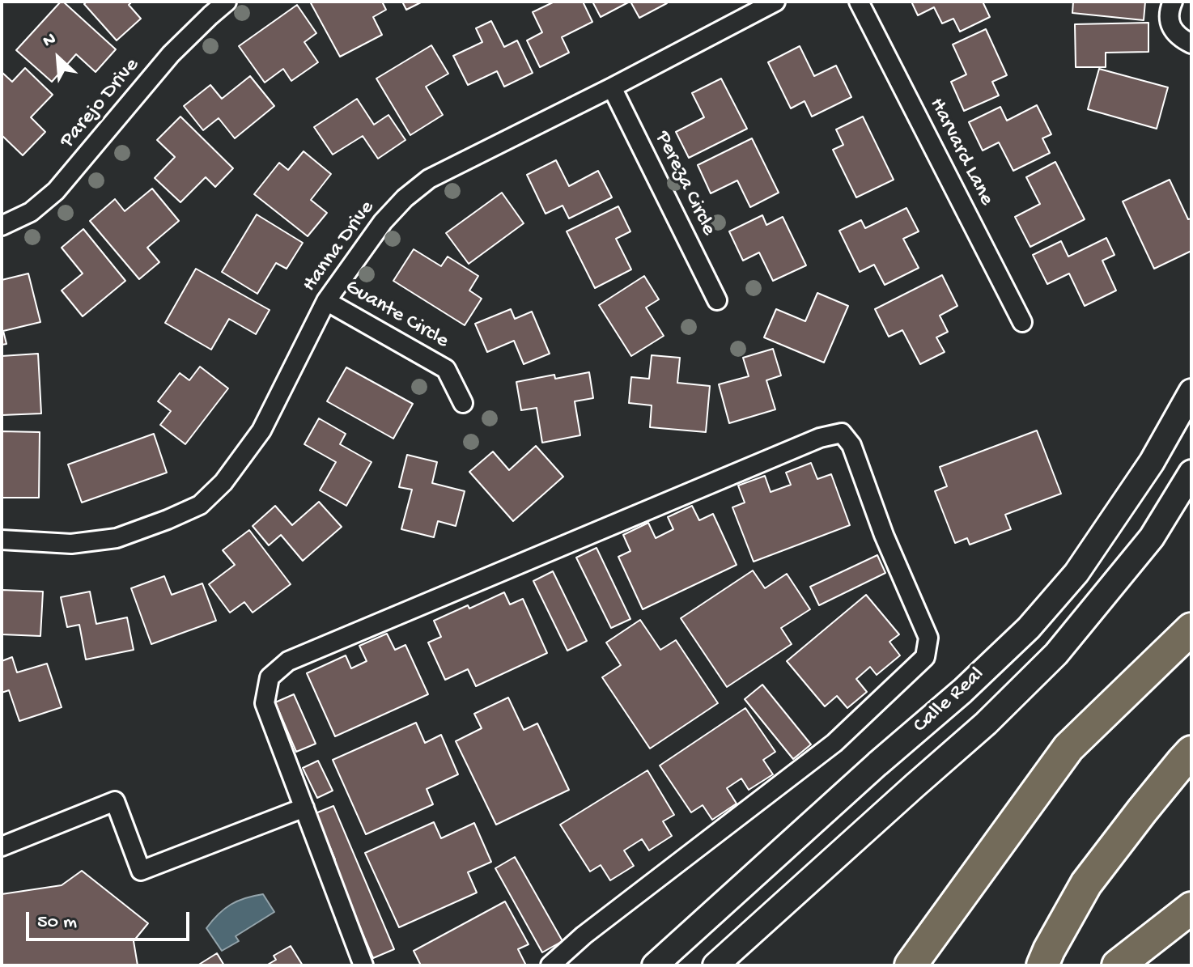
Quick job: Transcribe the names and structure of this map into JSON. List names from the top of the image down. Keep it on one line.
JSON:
{"streets":{"main road":["Calle Real"],"street":["Parejo Drive","Harvard Lane","Pereza Circle","Hanna Drive","Guante Circle"]},"crossings":[["Pereza Circle","Hanna Drive"],["Hanna Drive","Guante Circle"]],"scale_bar":"50 m","north":"top left"}
